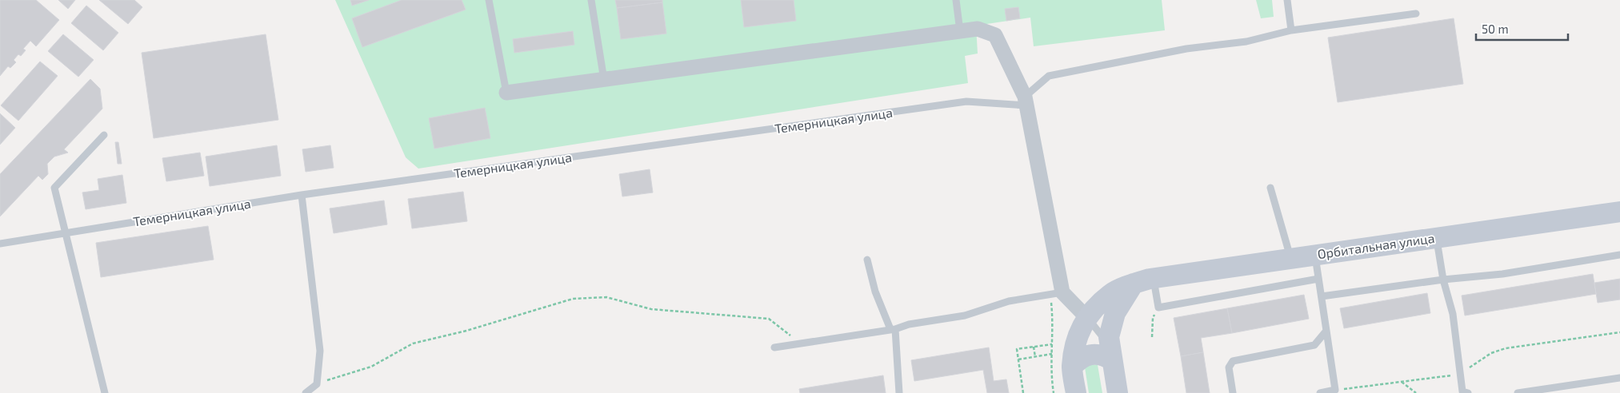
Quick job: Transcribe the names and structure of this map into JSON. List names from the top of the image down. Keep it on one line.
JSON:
{"streets":{"main road":["Орбитальная улица"],"lane":["Темерницкая улица"]},"scale_bar":"50 m"}
